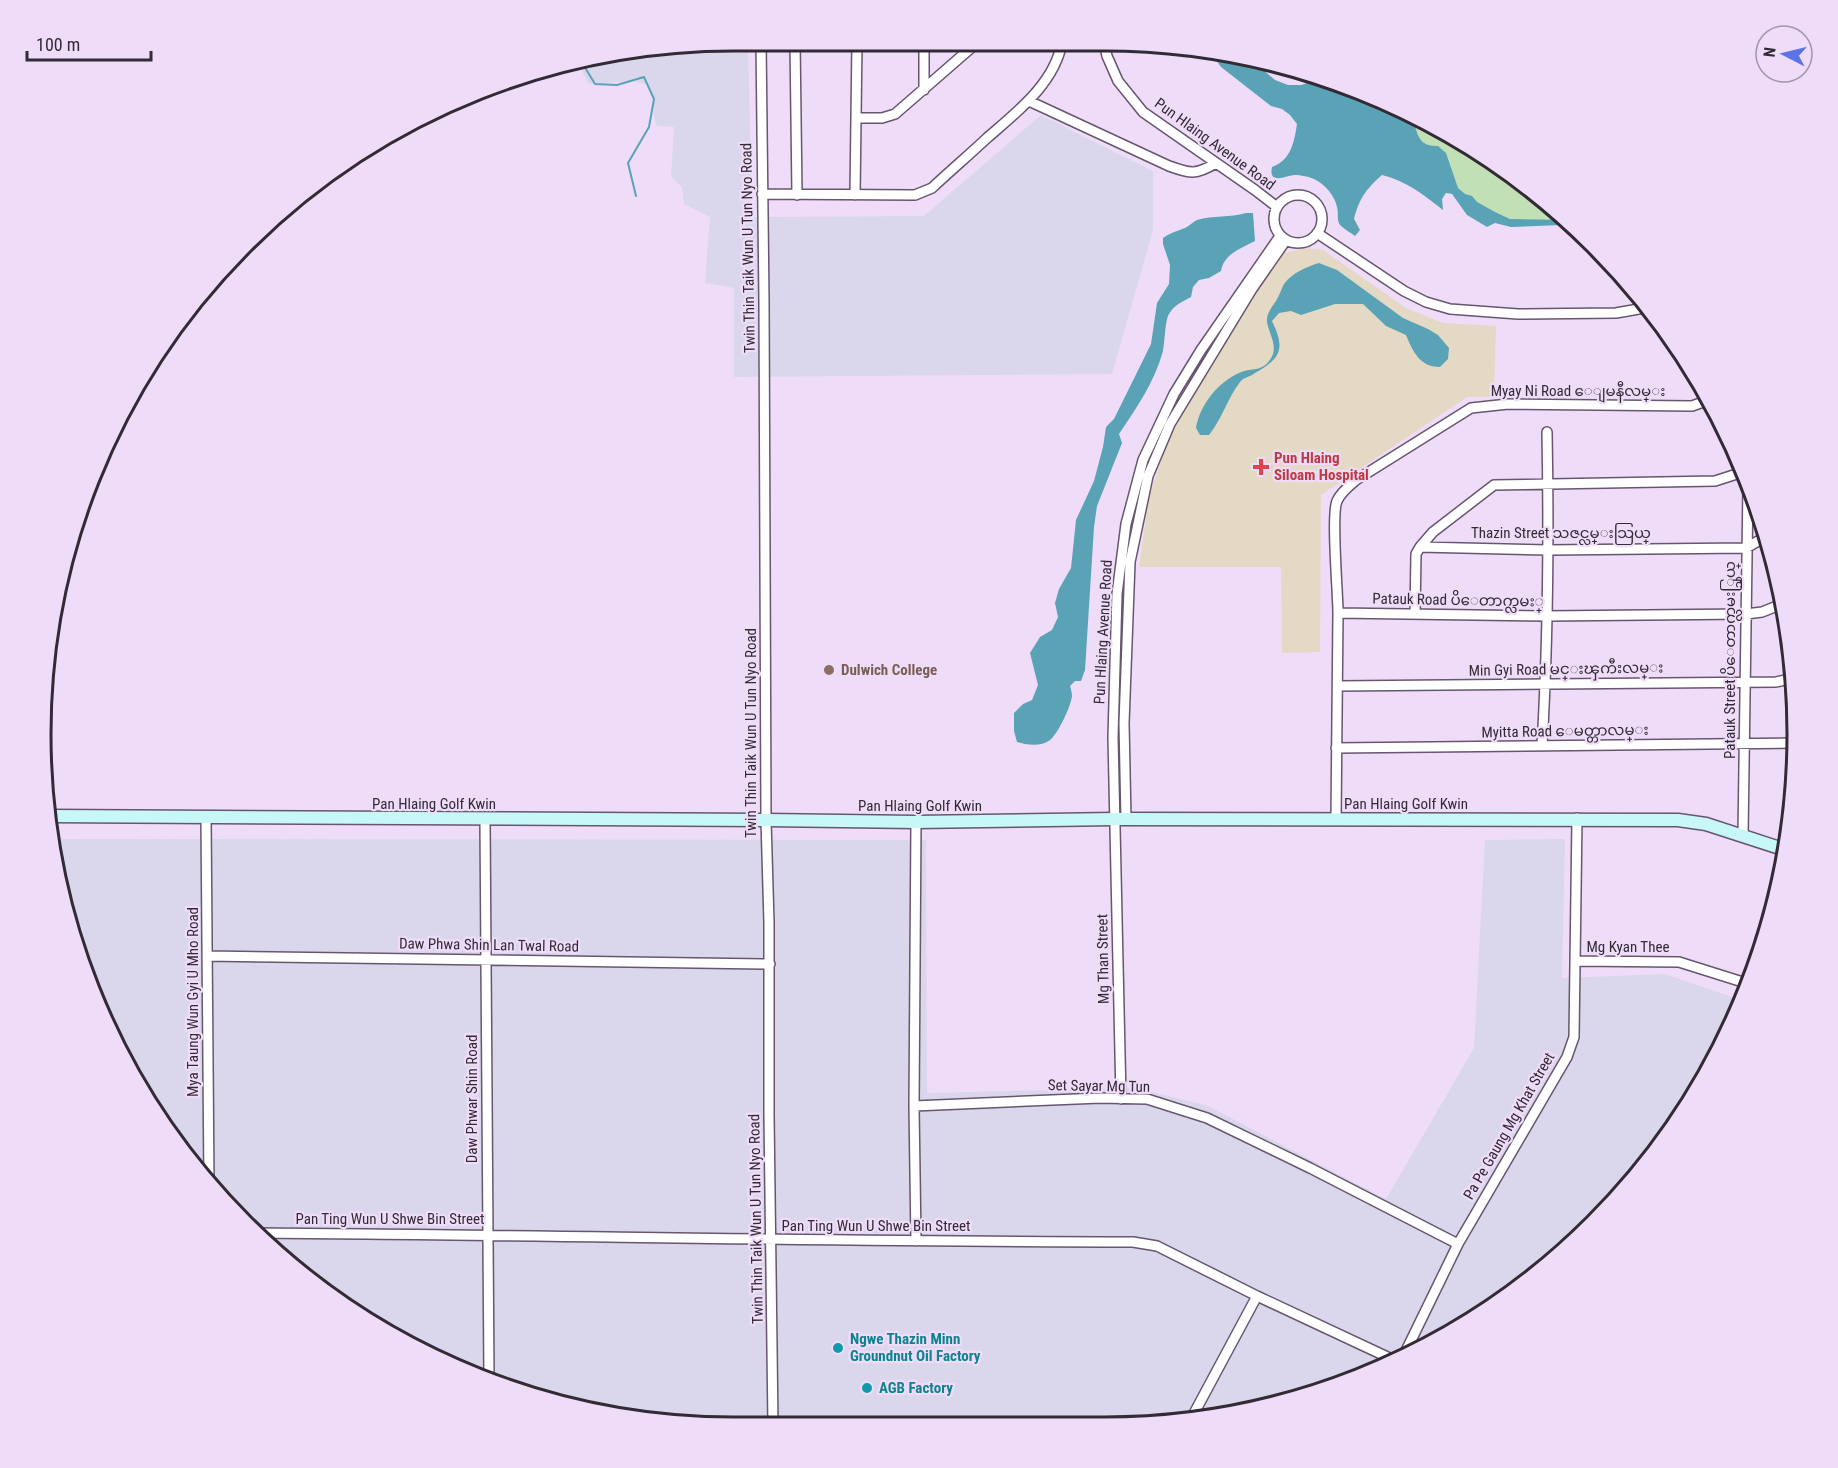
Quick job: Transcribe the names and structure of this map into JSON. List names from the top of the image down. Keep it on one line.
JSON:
{"streets":{"street":["Pun Hlaing Avenue Road","Twin Thin Taik Wun U Tun Nyo Road","Myay Ni Road ေျမနီလမ္း","Thazin Street သဇင္လမ္းသြယ္","Patauk Road ပိေတာက္လမး္","Patauk Street ပိေတာက္လမး္သြယ္","Min Gyi Road မင္းၾကီးလမ္း","Myitta Road ေမတ္တာလမ္း","Pan Hlaing Golf Kwin","Daw Phwa Shin Lan Twal Road","Mg Kyan Thee","Mg Than Street","Mya Taung Wun Gyi U Mho Road","Set Sayar Mg Tun","Daw Phwar Shin Road","Pa Pe Gaung Mg Khat Street","Pan Ting Wun U Shwe Bin Street"]},"crossings":[["Pun Hlaing Avenue Road","Pan Hlaing Golf Kwin"],["Pun Hlaing Avenue Road","Mg Than Street"],["Twin Thin Taik Wun U Tun Nyo Road","Pan Hlaing Golf Kwin"],["Twin Thin Taik Wun U Tun Nyo Road","Daw Phwa Shin Lan Twal Road"],["Twin Thin Taik Wun U Tun Nyo Road","Pan Ting Wun U Shwe Bin Street"],["Myay Ni Road ေျမနီလမ္း","Patauk Road ပိေတာက္လမး္"],["Thazin Street သဇင္လမ္းသြယ္","Patauk Street ပိေတာက္လမး္သြယ္"],["Patauk Road ပိေတာက္လမး္","Patauk Street ပိေတာက္လမး္သြယ္"],["Patauk Street ပိေတာက္လမး္သြယ္","Min Gyi Road မင္းၾကီးလမ္း"],["Patauk Street ပိေတာက္လမး္သြယ္","Myitta Road ေမတ္တာလမ္း"],["Patauk Street ပိေတာက္လမး္သြယ္","Pan Hlaing Golf Kwin"],["Pan Hlaing Golf Kwin","Mg Than Street"],["Pan Hlaing Golf Kwin","Mya Taung Wun Gyi U Mho Road"],["Pan Hlaing Golf Kwin","Daw Phwar Shin Road"],["Pan Hlaing Golf Kwin","Pa Pe Gaung Mg Khat Street"],["Daw Phwa Shin Lan Twal Road","Mya Taung Wun Gyi U Mho Road"],["Daw Phwa Shin Lan Twal Road","Daw Phwar Shin Road"],["Mg Kyan Thee","Pa Pe Gaung Mg Khat Street"],["Mg Than Street","Set Sayar Mg Tun"],["Set Sayar Mg Tun","Pa Pe Gaung Mg Khat Street"],["Daw Phwar Shin Road","Pan Ting Wun U Shwe Bin Street"]],"places":{"health":["Pun Hlaing Siloam Hospital"],"other":["Dulwich College","Ngwe Thazin Minn Groundnut Oil Factory","AGB Factory"]},"scale_bar":"100 m","north":"left"}
